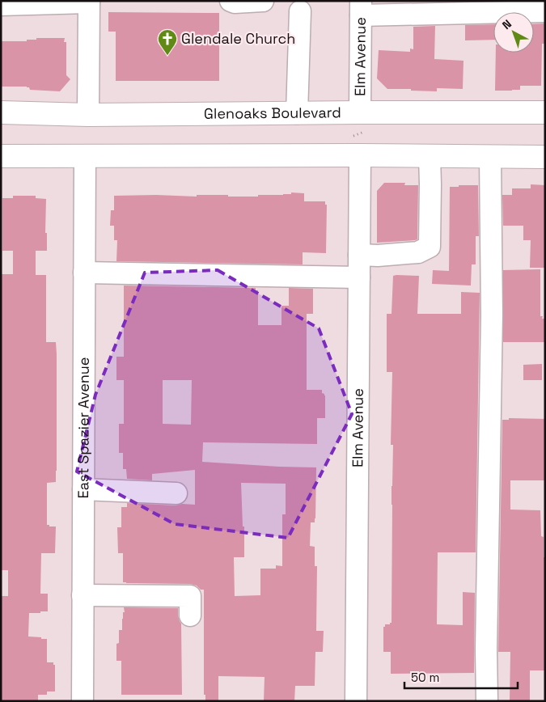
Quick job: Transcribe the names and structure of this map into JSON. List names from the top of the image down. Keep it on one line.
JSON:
{"streets":{"main road":["Glenoaks Boulevard"],"street":["Elm Avenue","East Spazier Avenue"]},"crossings":[["Elm Avenue","Glenoaks Boulevard"]],"places":{"church":["Glendale Church"]},"scale_bar":"50 m","north":"top left"}
